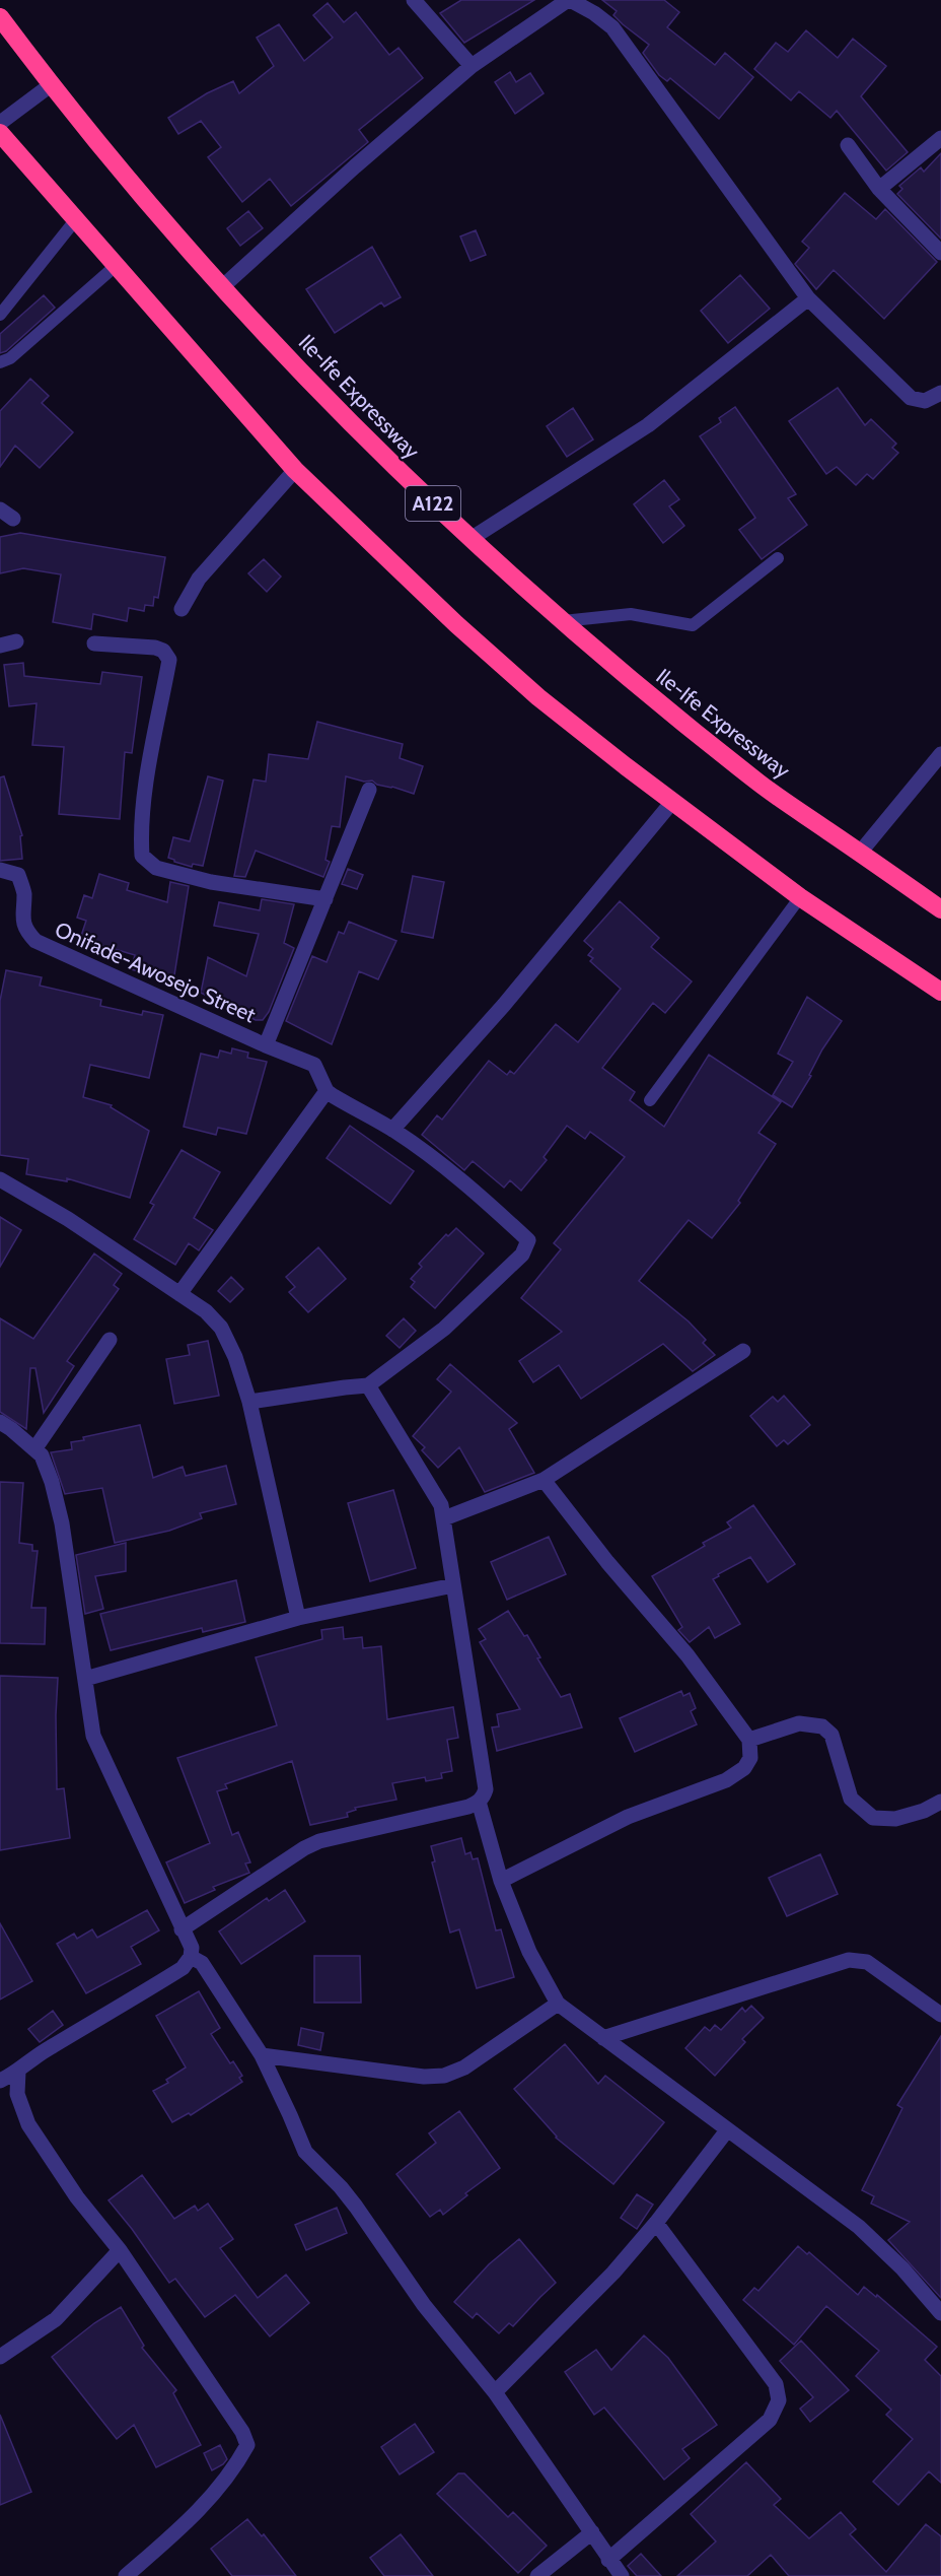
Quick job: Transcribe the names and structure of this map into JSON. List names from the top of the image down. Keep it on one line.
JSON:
{"streets":{"highway":["Ile-Ife Expressway","A122"],"street":["Onifade-Awosejo Street"]}}
